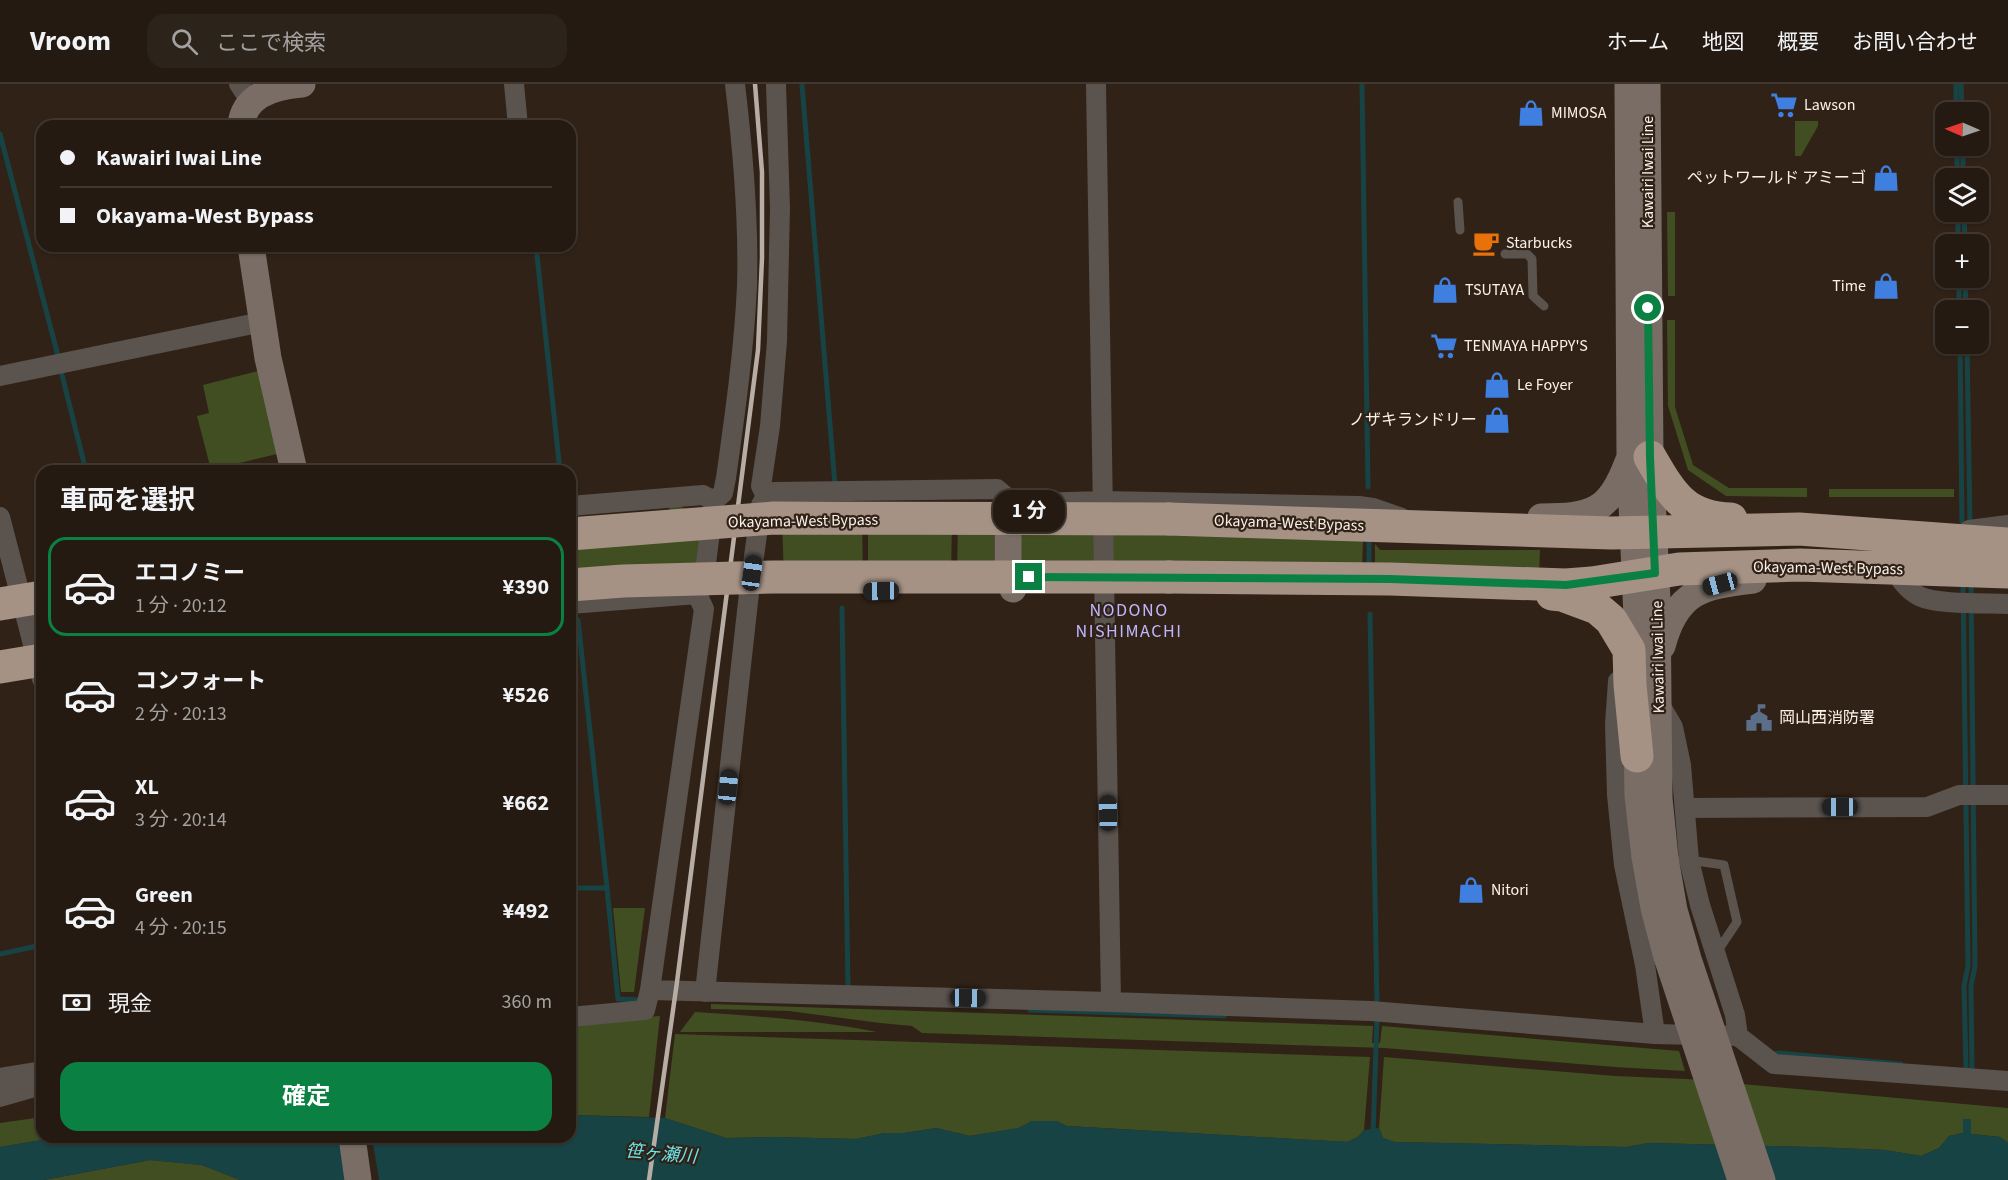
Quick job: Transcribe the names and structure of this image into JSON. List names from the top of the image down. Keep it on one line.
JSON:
{"streets":{"highway":["Okayama-West Bypass"],"main road":["Kawairi Iwai Line"]},"crossings":[["Kawairi Iwai Line","Okayama-West Bypass"]],"districts":["NODONO NISHIMACHI"],"water":["笹ヶ瀬川"],"places":{"supermarket":["Lawson","TENMAYA HAPPY'S"],"shop":["MIMOSA","ペットワールド アミーゴ","Time","TSUTAYA","Le Foyer","ノザキランドリー","Nitori"],"cafe":["Starbucks"],"public building":["岡山西消防署"]},"north":"left","page":{"header":"Vroom","search":"ここで検索","nav":["ホーム","地図","概要","お問い合わせ"],"map_buttons":["+","−"],"banner":["Kawairi Iwai Line","Okayama-West Bypass"],"heading":"車両を選択","bubble":"1 分","list":[{"name":"エコノミー","note":"1 分 · 20:12","value":"¥390"},{"name":"コンフォート","note":"2 分 · 20:13","value":"¥526"},{"name":"XL","note":"3 分 · 20:14","value":"¥662"},{"name":"Green","note":"4 分 · 20:15","value":"¥492"}],"pay":["現金","360 m"],"buttons":"確定"}}
